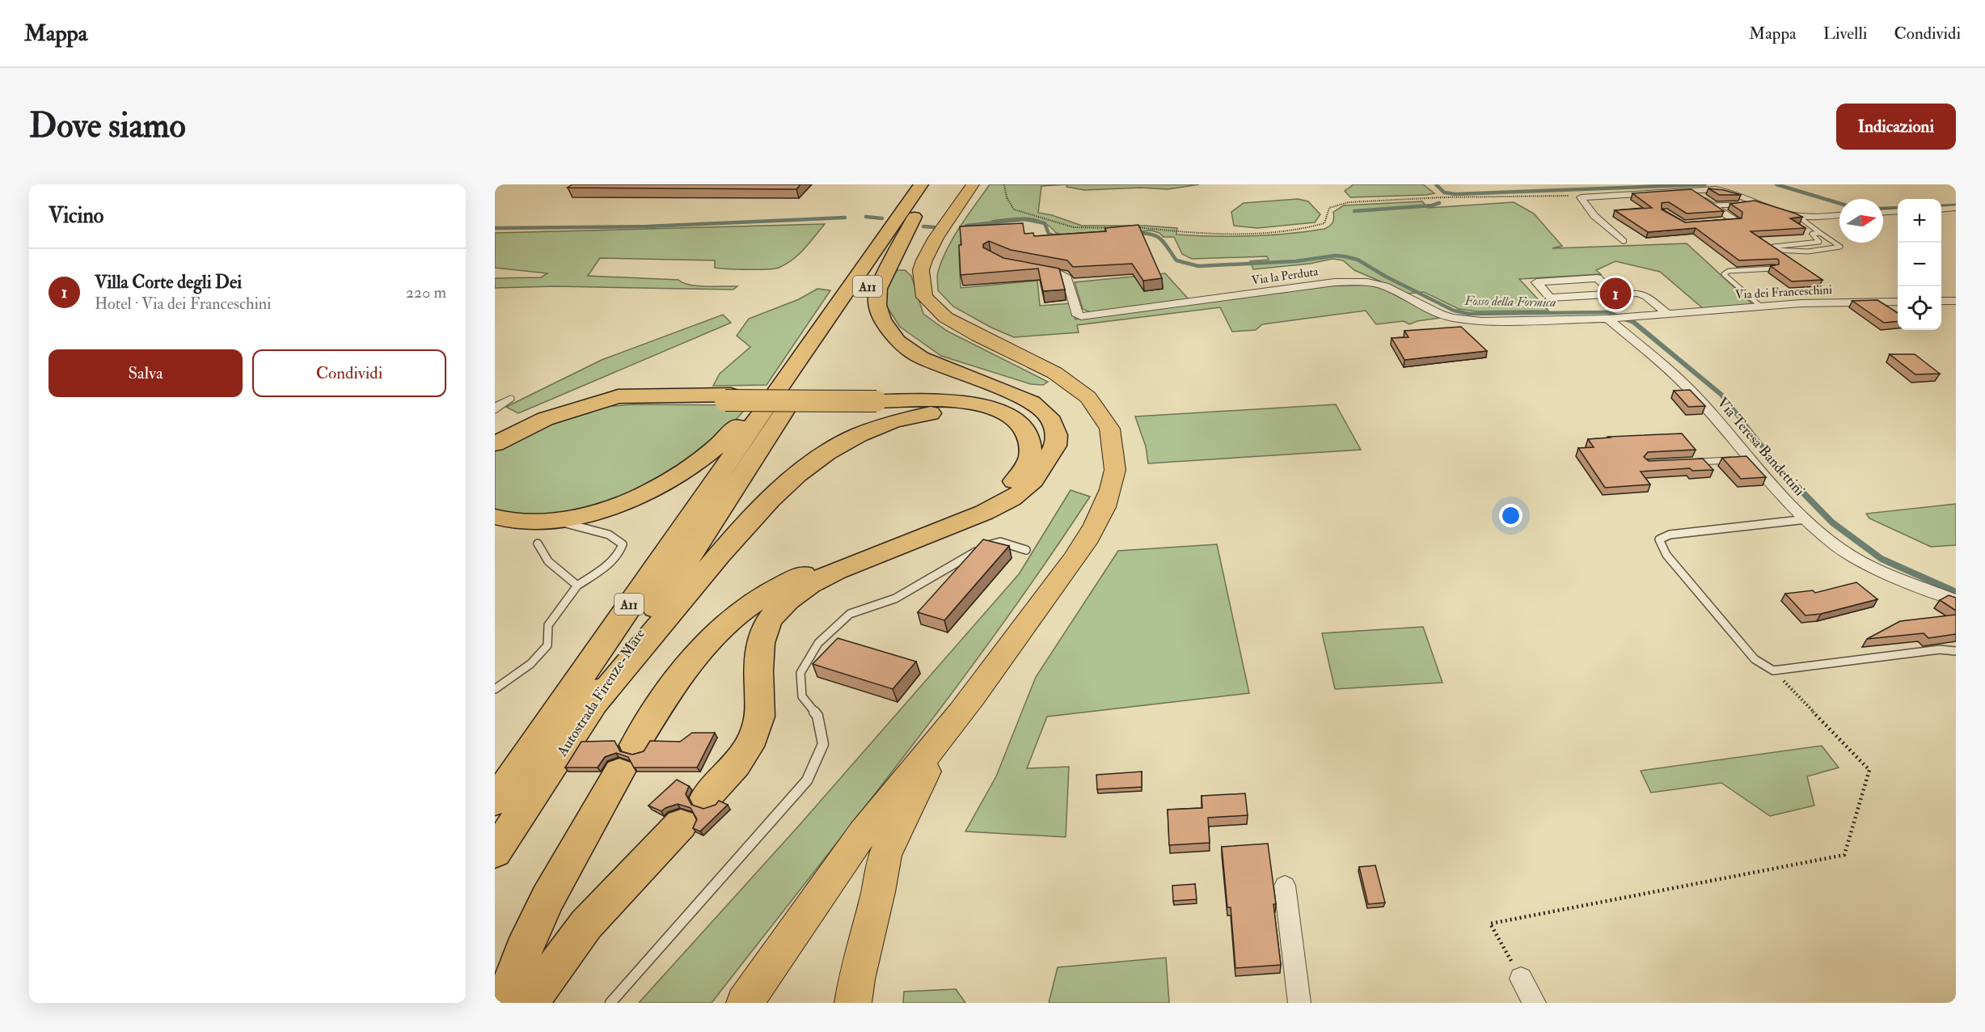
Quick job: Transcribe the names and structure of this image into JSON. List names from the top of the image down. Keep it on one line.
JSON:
{"streets":{"highway":["A11","Autostrada Firenze-Mare"],"street":["Via la Perduta","Via dei Franceschini","Via Teresa Bandettini"]},"crossings":[["Via la Perduta","Via dei Franceschini"],["Via la Perduta","Via Teresa Bandettini"],["Via dei Franceschini","Via Teresa Bandettini"]],"water":["Fosso della Formica"],"north":"right","page":{"header":"Mappa","nav":["Mappa","Livelli","Condividi"],"buttons":["Indicazioni",["Salva","Condividi"]],"title":"Dove siamo","heading":"Vicino","map_buttons":["+","−"],"list":[{"mark":"1","name":"Villa Corte degli Dei","note":"Hotel · Via dei Franceschini","value":"220 m"}],"pins":"1"}}
